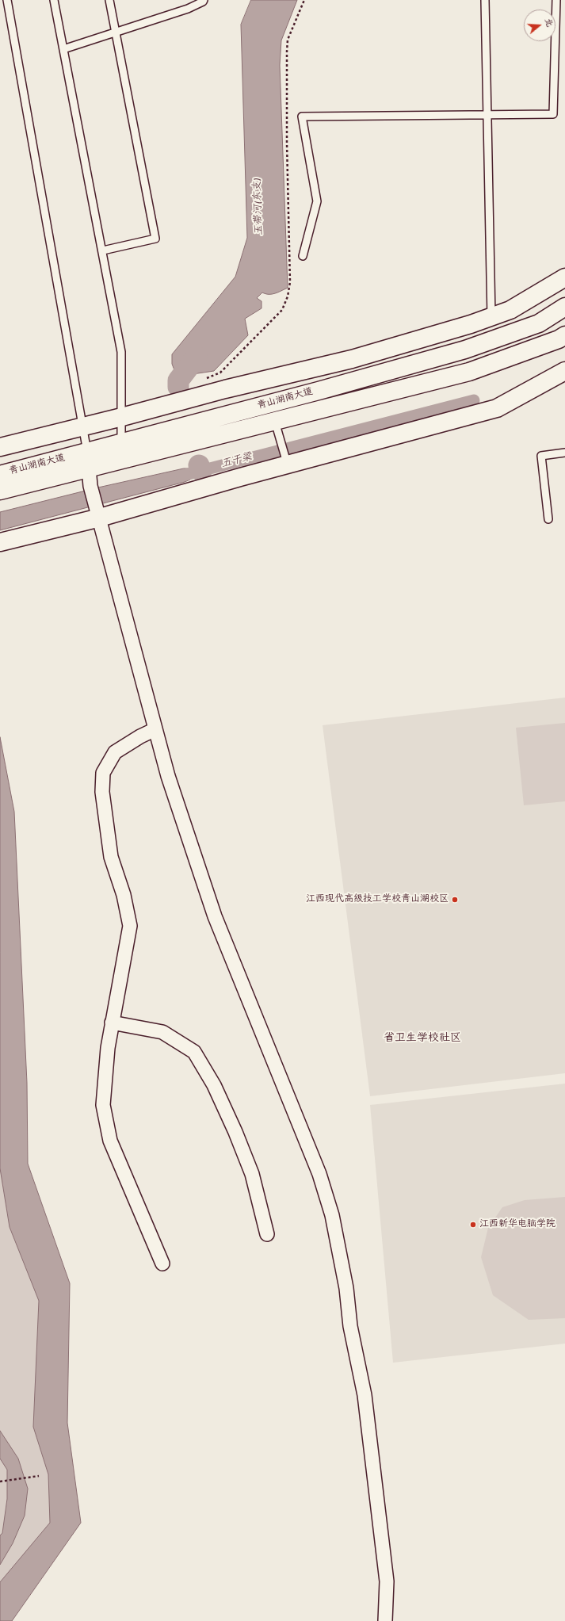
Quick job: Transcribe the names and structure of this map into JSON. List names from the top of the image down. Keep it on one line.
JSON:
{"streets":{"main road":["青山湖南大道"]},"districts":["省卫生学校社区"],"water":["玉带河(东支)","五干梁"],"places":["江西现代高级技工学校青山湖校区","江西新华电脑学院"],"north":"right"}
